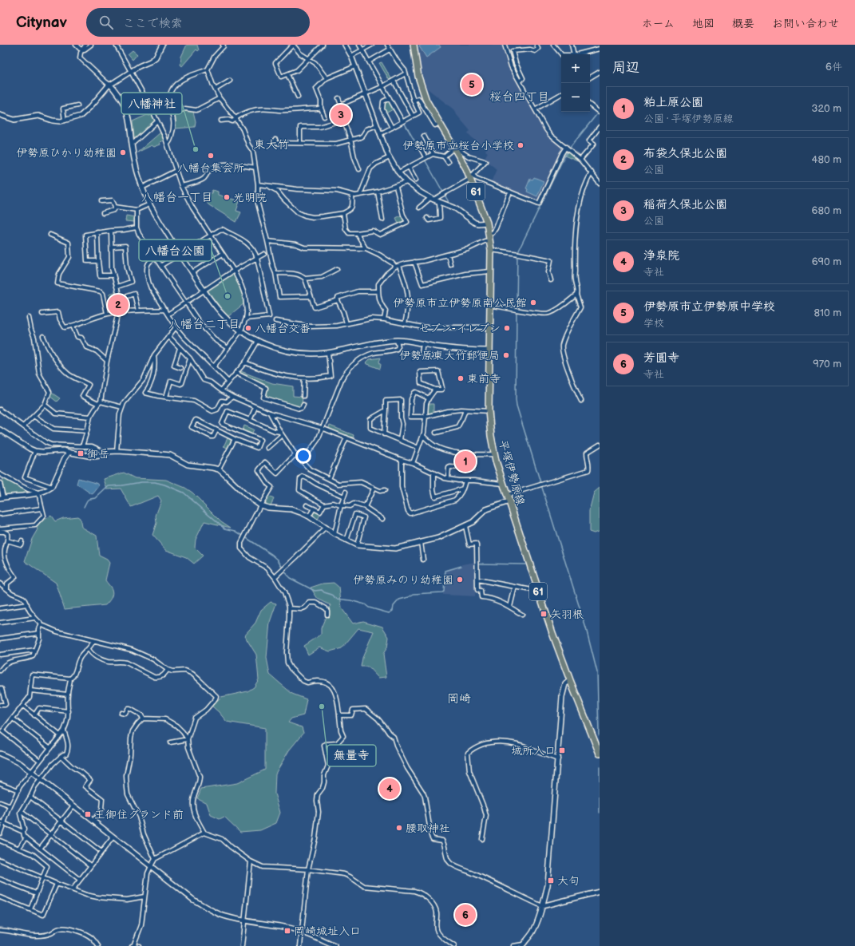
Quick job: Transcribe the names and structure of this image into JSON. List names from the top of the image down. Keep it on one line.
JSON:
{"streets":{"main road":["61","平塚伊勢原線"]},"districts":["桜台四丁目","東大竹","八幡台一丁目","八幡台二丁目","岡崎"],"places":{"other":["伊勢原市立桜台小学校","八幡神社","伊勢原ひかり幼稚園","八幡台集会所","光明院","八幡台公園","伊勢原市立伊勢原南公民館","八幡台交番","セブン-イレブン","伊勢原東大竹郵便局","東前寺","伊勢原みのり幼稚園","無量寺","腰取神社"],"transit":["御岳","矢羽根","城所入口","王御住グランド前","大句","岡崎城址入口"]},"page":{"header":"Citynav","search":"ここで検索","nav":["ホーム","地図","概要","お問い合わせ"],"heading":["周辺","6件"],"map_buttons":["+","−"],"pins":["5","3","2","1","4","6"],"list":[{"mark":"1","name":"粕上原公園","note":"公園 · 平塚伊勢原線","value":"320 m"},{"mark":"2","name":"布袋久保北公園","note":"公園","value":"480 m"},{"mark":"3","name":"稲荷久保北公園","note":"公園","value":"680 m"},{"mark":"4","name":"浄泉院","note":"寺社","value":"690 m"},{"mark":"5","name":"伊勢原市立伊勢原中学校","note":"学校","value":"810 m"},{"mark":"6","name":"芳圓寺","note":"寺社","value":"970 m"}]}}
